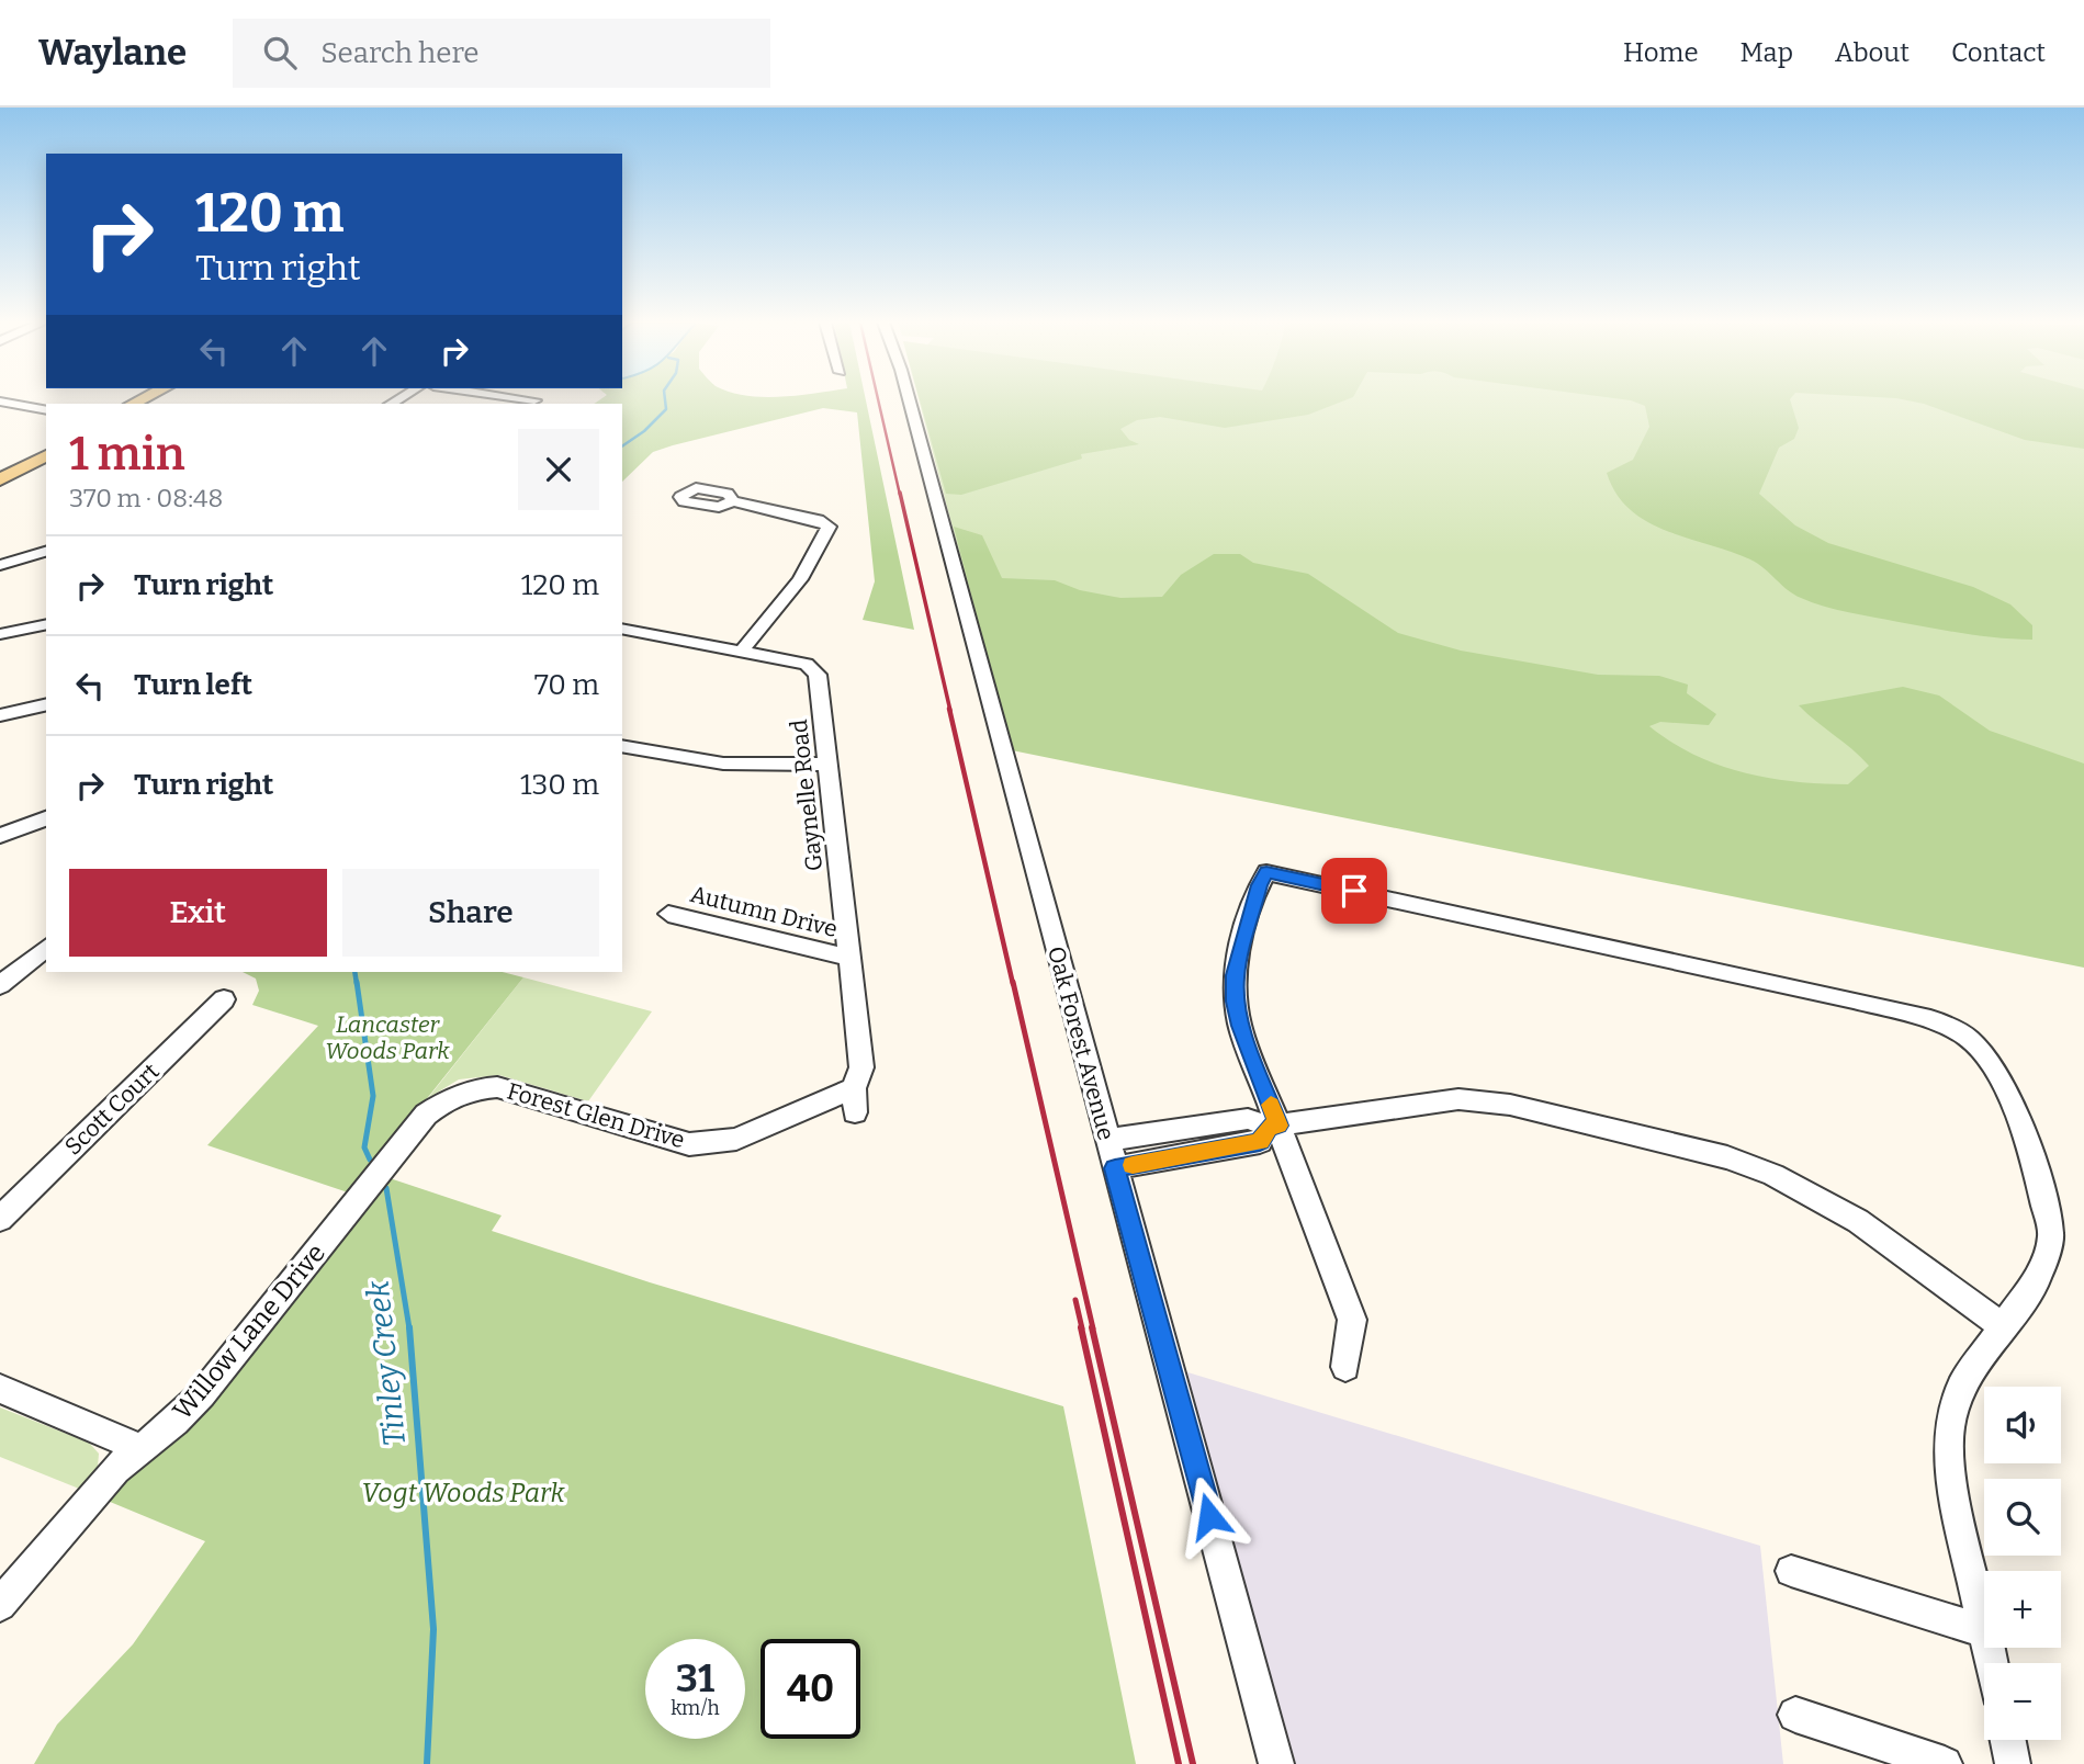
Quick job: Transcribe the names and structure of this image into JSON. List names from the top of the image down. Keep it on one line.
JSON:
{"streets":{"street":["Gaynelle Road","Autumn Drive","Oak Forest Avenue","Scott Court","Forest Glen Drive","Willow Lane Drive"]},"crossings":[["Gaynelle Road","Autumn Drive"],["Gaynelle Road","Forest Glen Drive"],["Forest Glen Drive","Willow Lane Drive"]],"water":["Tinley Creek"],"parks":["Lancaster Woods Park","Vogt Woods Park"],"page":{"header":"Waylane","search":"Search here","nav":["Home","Map","About","Contact"],"turn":["120 m","Turn right"],"heading":["1 min","370 m · 08:48"],"list":[{"name":"Turn right","value":"120 m"},{"name":"Turn left","value":"70 m"},{"name":"Turn right","value":"130 m"}],"buttons":["Exit","Share"],"map_buttons":["+","−"],"speed":"31 km/h","limit":"40"}}
